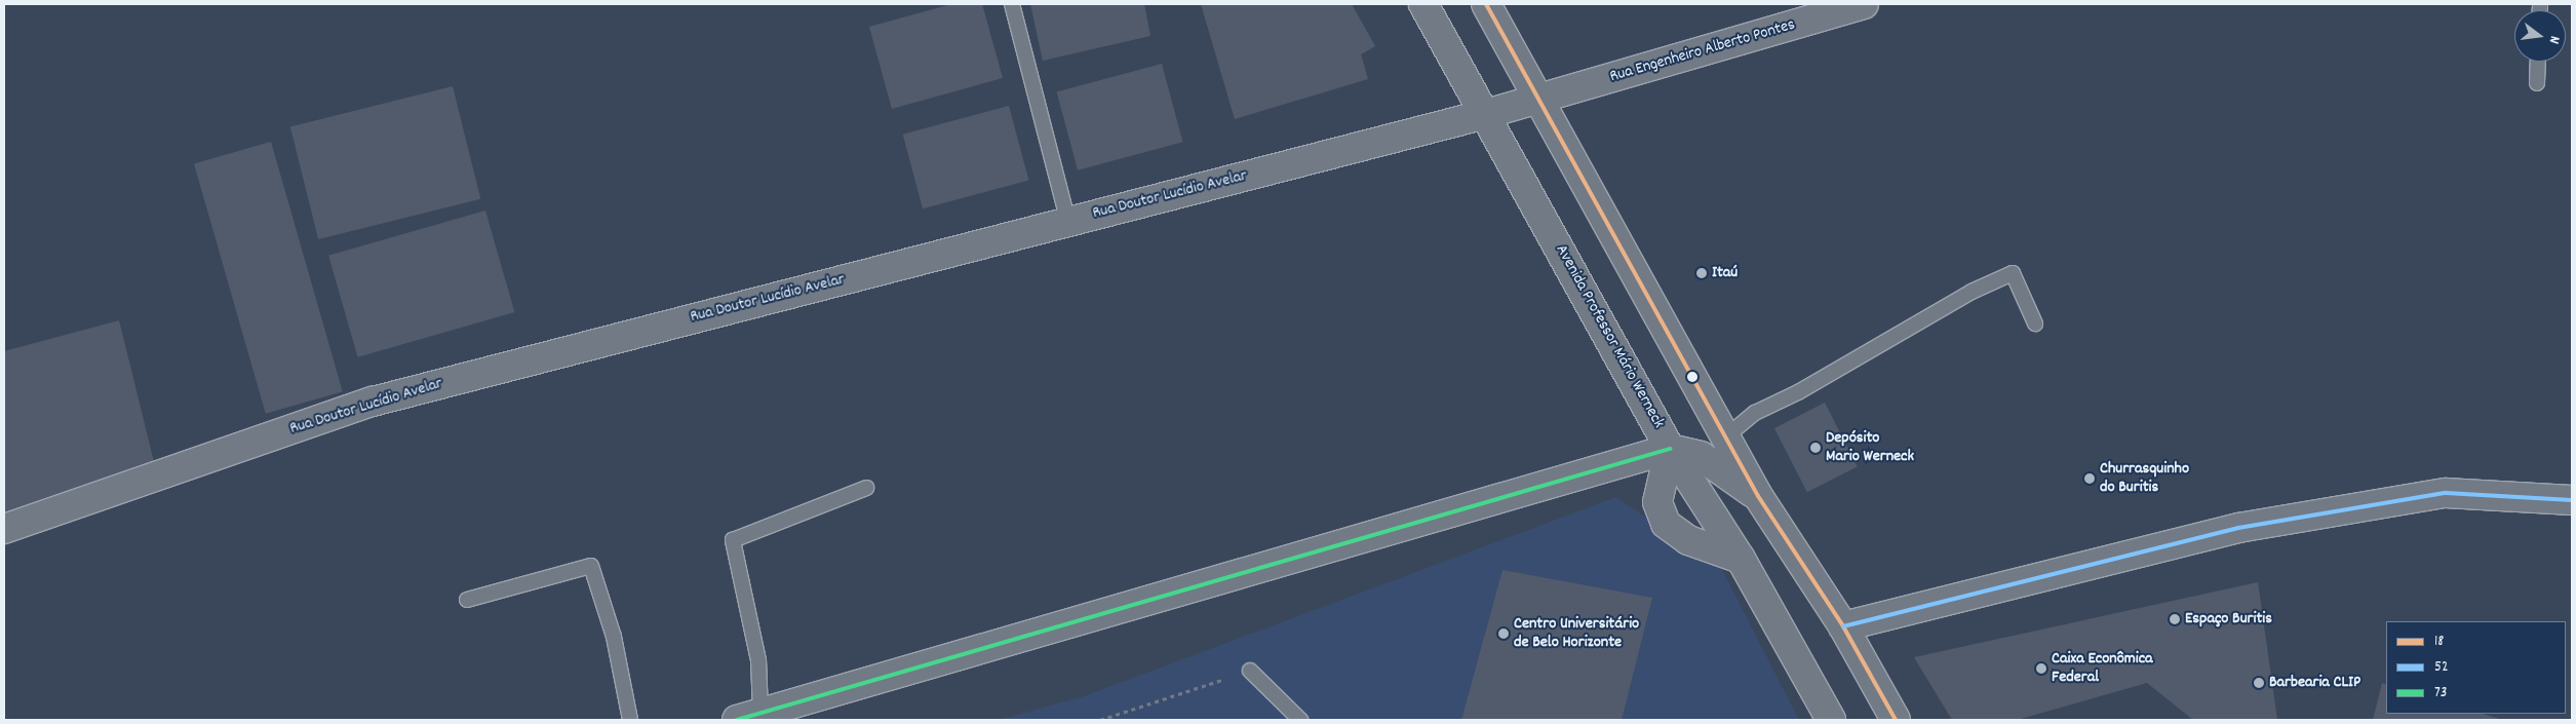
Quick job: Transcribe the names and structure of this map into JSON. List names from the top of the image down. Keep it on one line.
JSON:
{"streets":{"street":["Rua Engenheiro Alberto Pontes","Rua Doutor Lucídio Avelar","Avenida Professor Mário Werneck"]},"crossings":[["Rua Engenheiro Alberto Pontes","Rua Doutor Lucídio Avelar"],["Rua Doutor Lucídio Avelar","Avenida Professor Mário Werneck"]],"places":["Itaú","Depósito Mario Werneck","Churrasquinho do Buritis","Espaço Buritis","Centro Universitário de Belo Horizonte","Caixa Econômica Federal","Barbearia CLIP"],"lines":["transit line 18","transit line 73","transit line 52"],"legend":["18","52","73"],"north":"right"}
